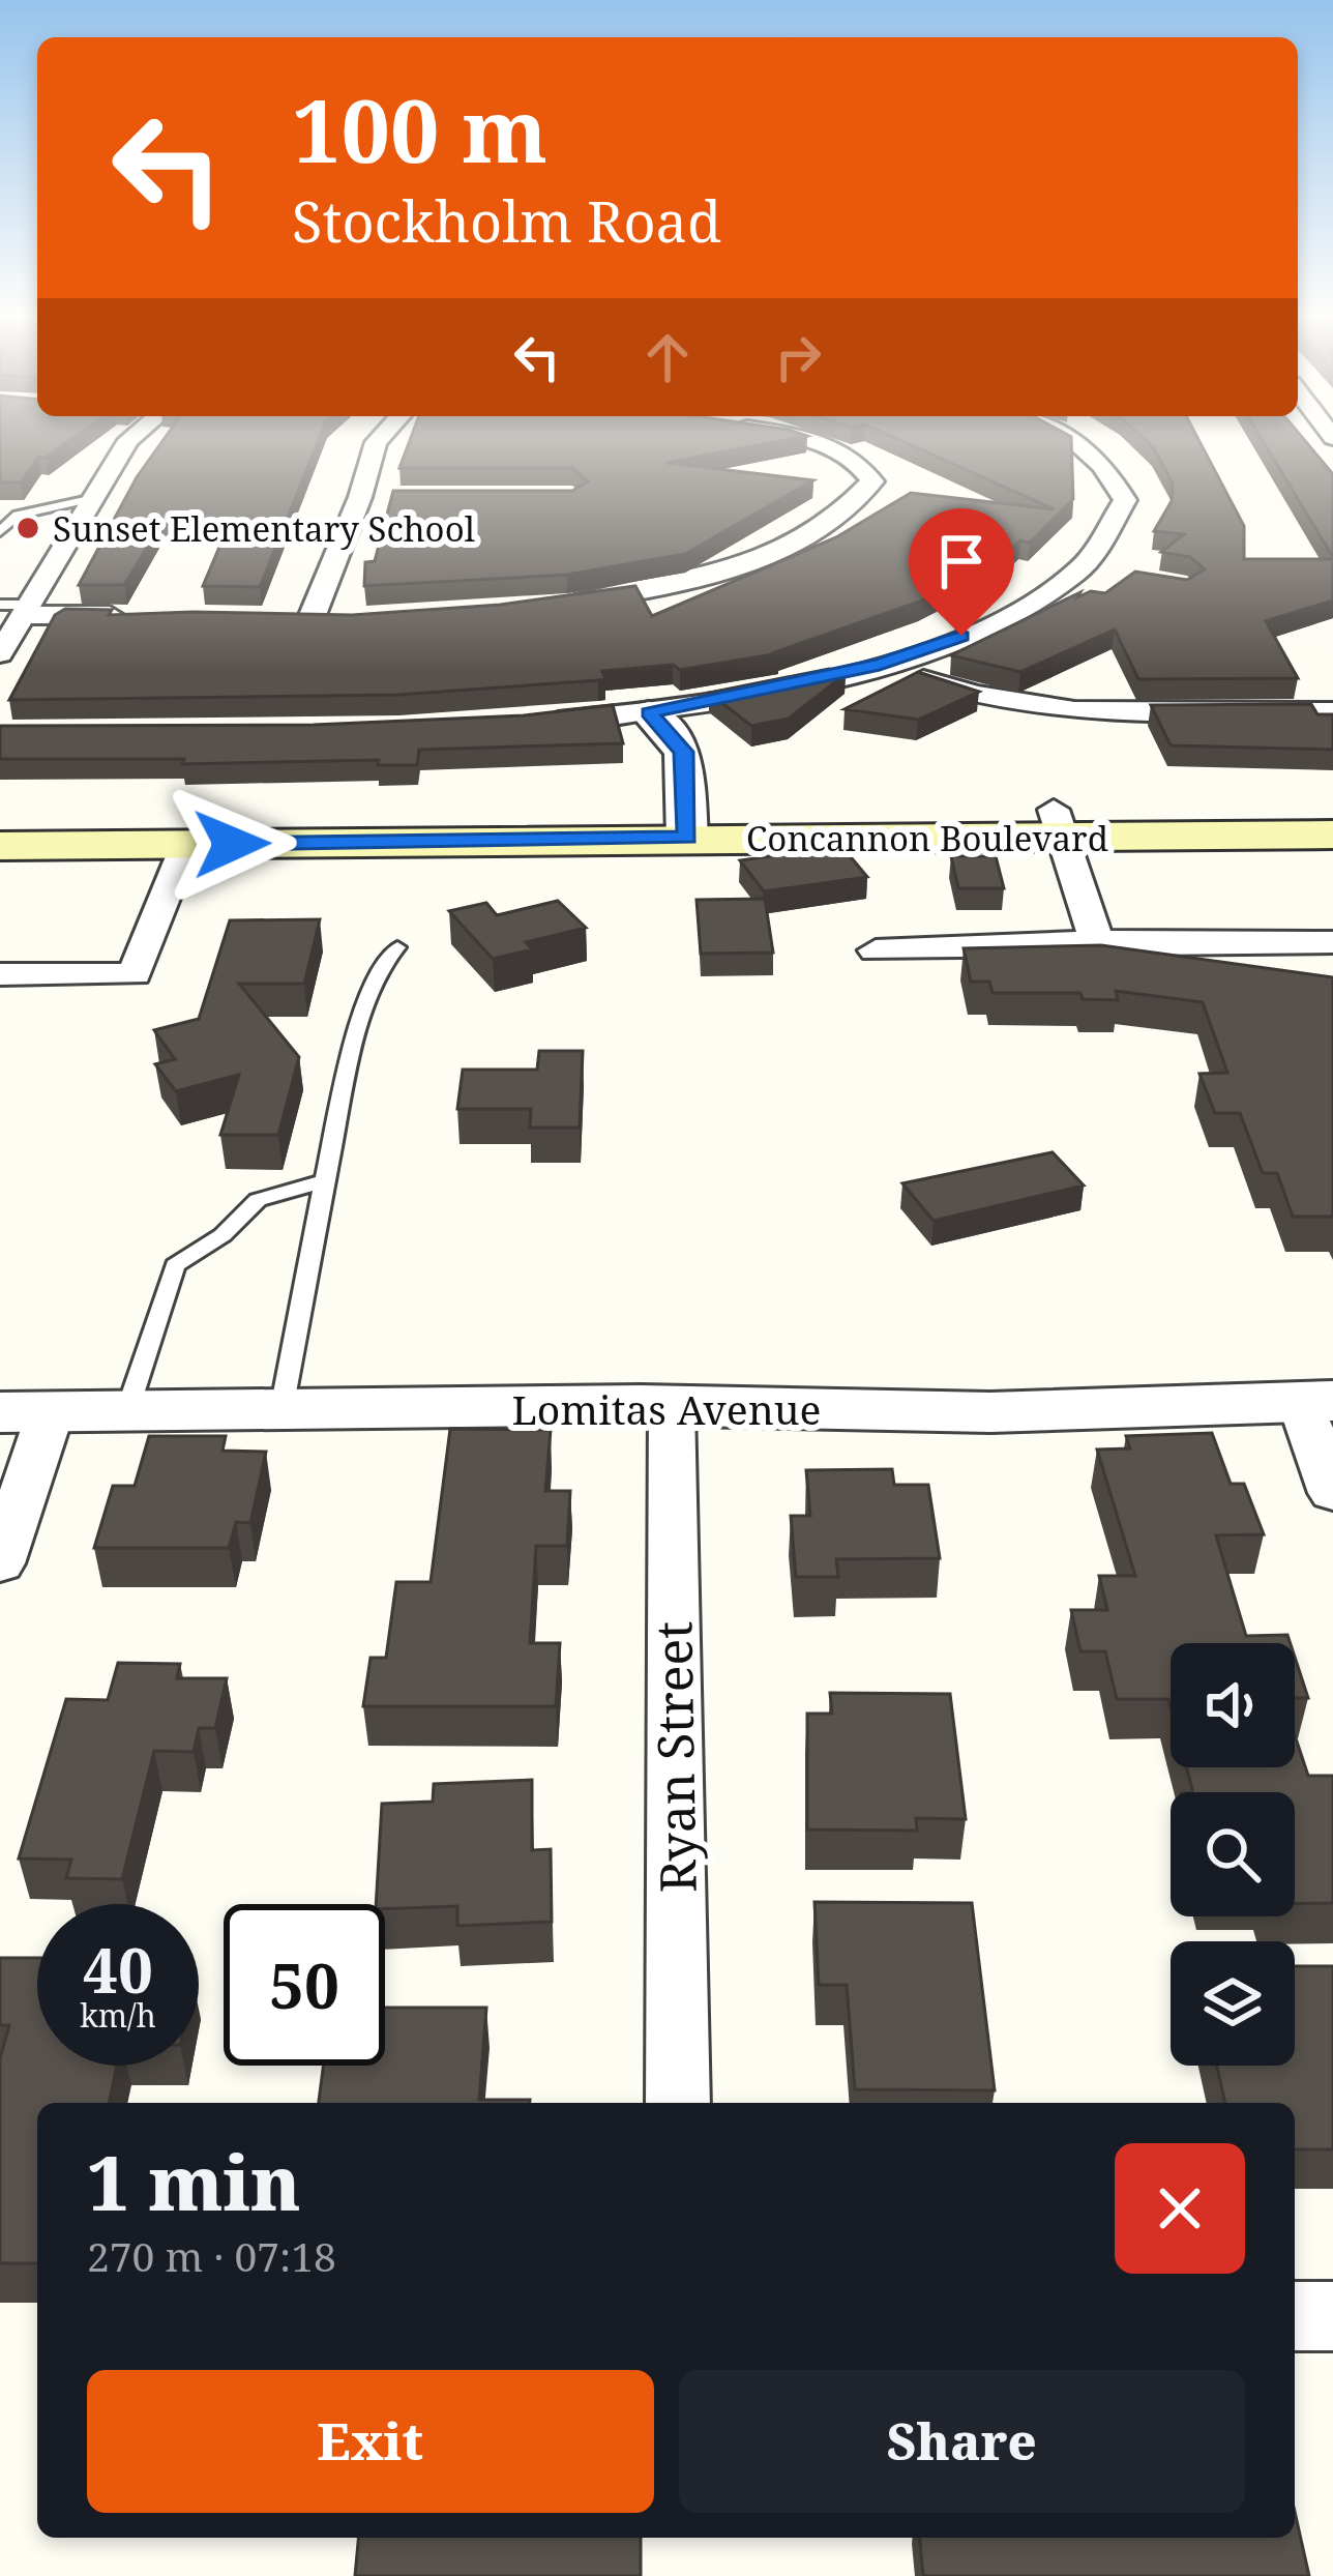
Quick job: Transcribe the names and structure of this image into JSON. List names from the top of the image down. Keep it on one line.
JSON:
{"streets":{"main road":["Concannon Boulevard"],"street":["Lomitas Avenue","Ryan Street"]},"crossings":[["Lomitas Avenue","Ryan Street"]],"places":["Sunset Elementary School"],"page":{"turn":["100 m","Stockholm Road"],"speed":"40 km/h","limit":"50","heading":["1 min","270 m · 07:18"],"buttons":["Exit","Share"]}}
